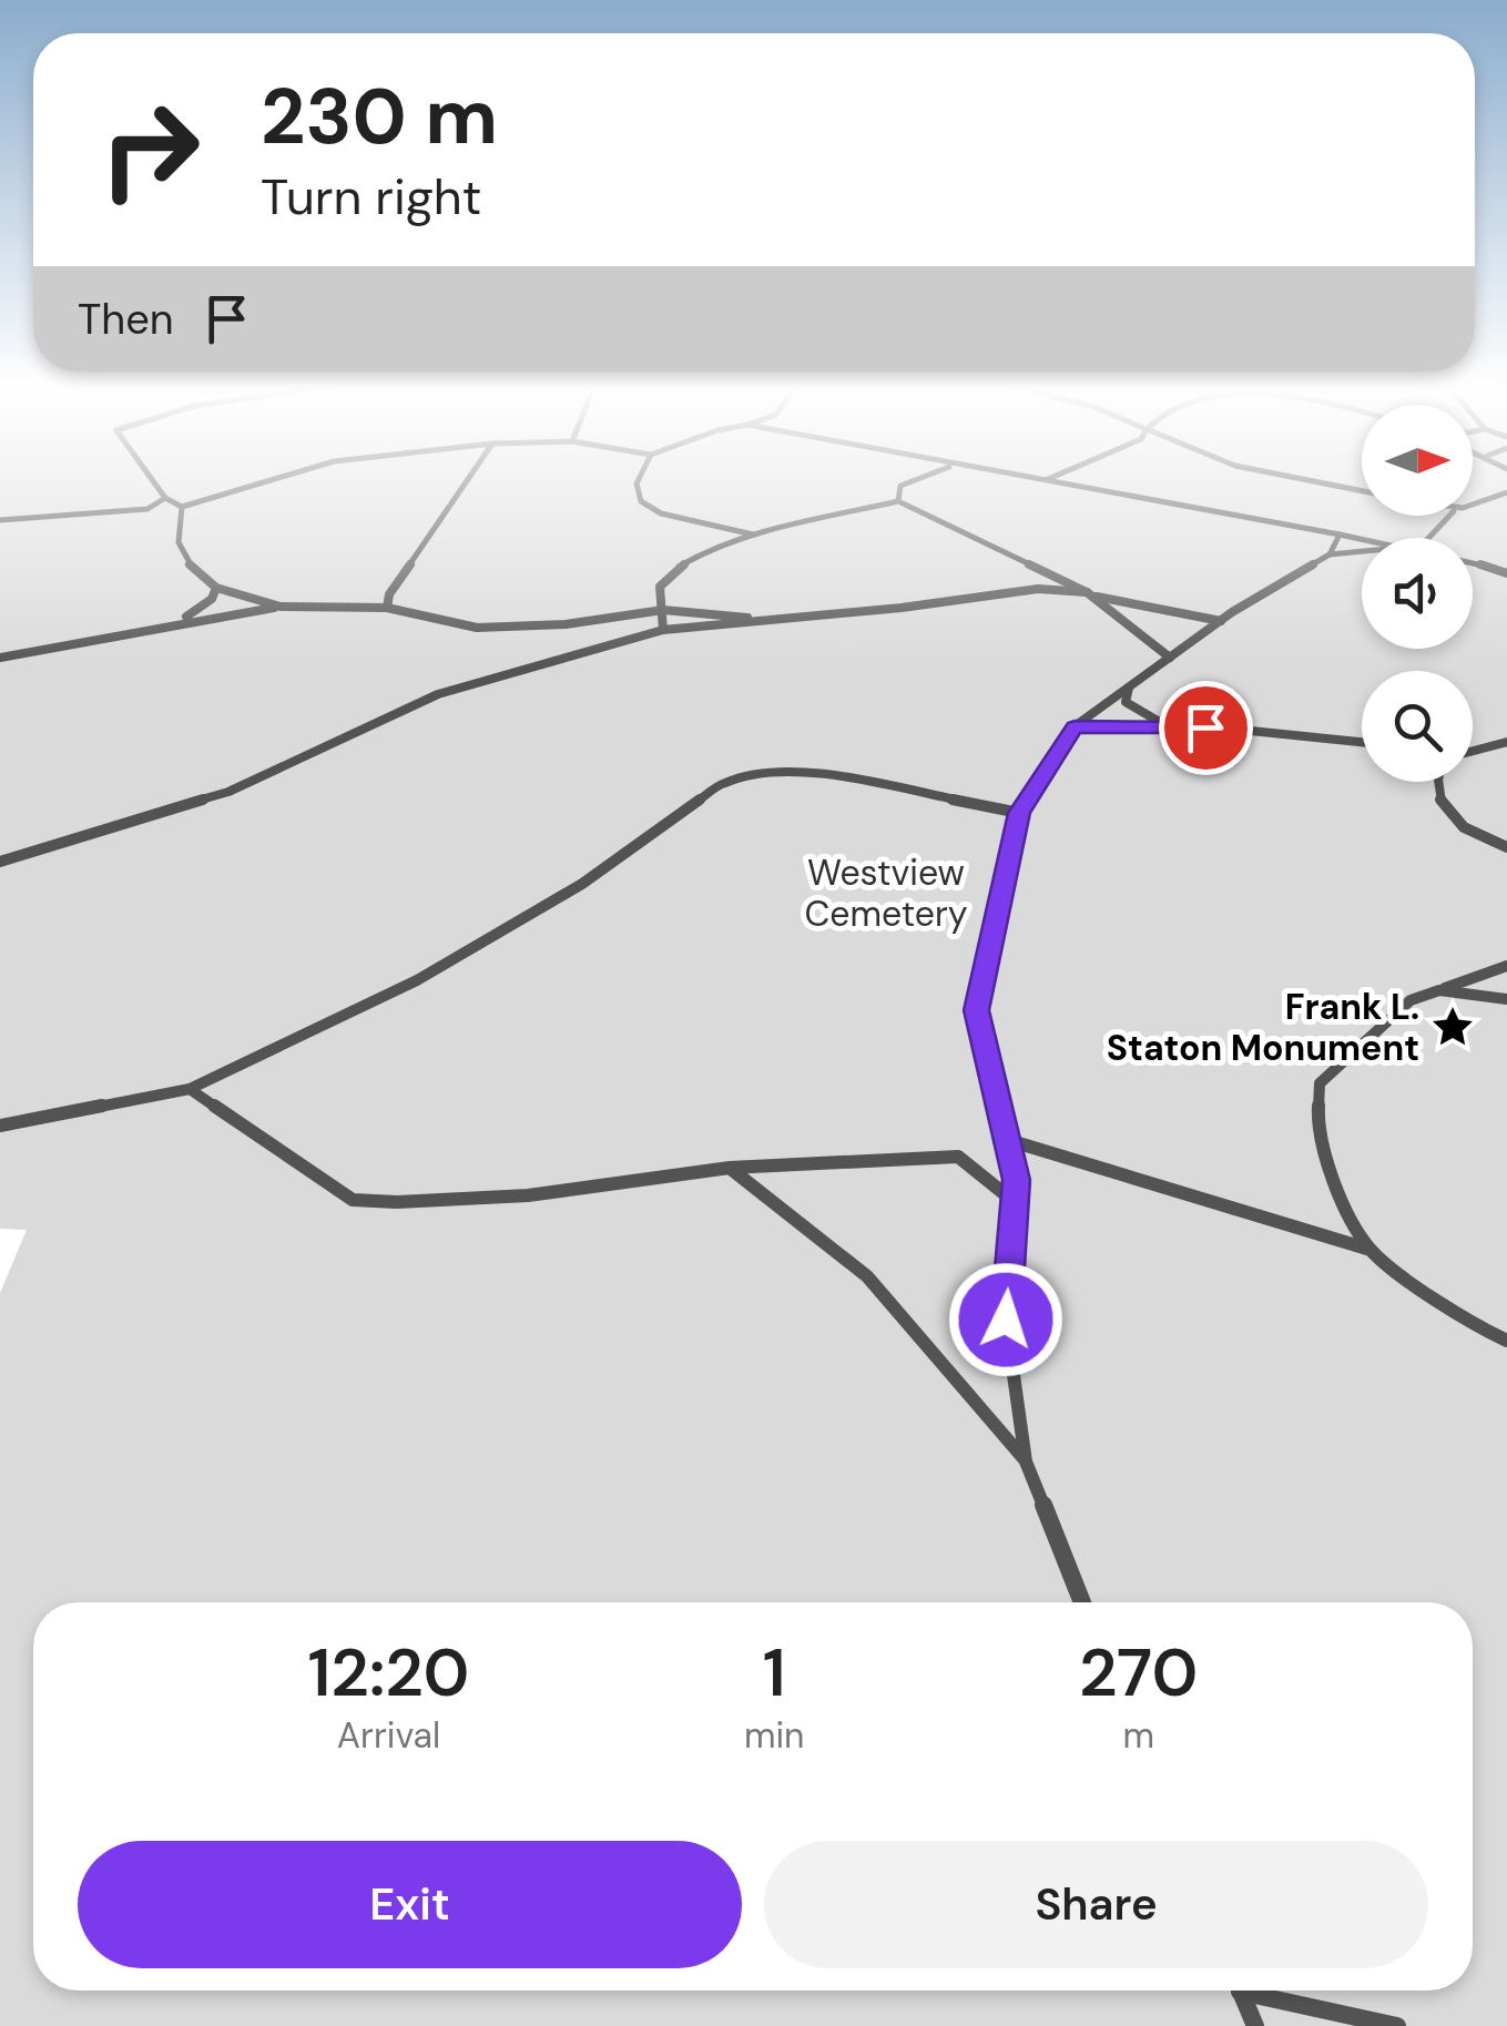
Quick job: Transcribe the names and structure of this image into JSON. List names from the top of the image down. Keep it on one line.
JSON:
{"parks":["Westview Cemetery"],"places":{"place":["Frank L. Staton Monument"]},"north":"right","page":{"turn":["230 m","Turn right"],"then":"Then","eta":["12:20","Arrival","1","min","270","m"],"buttons":["Exit","Share"]}}
